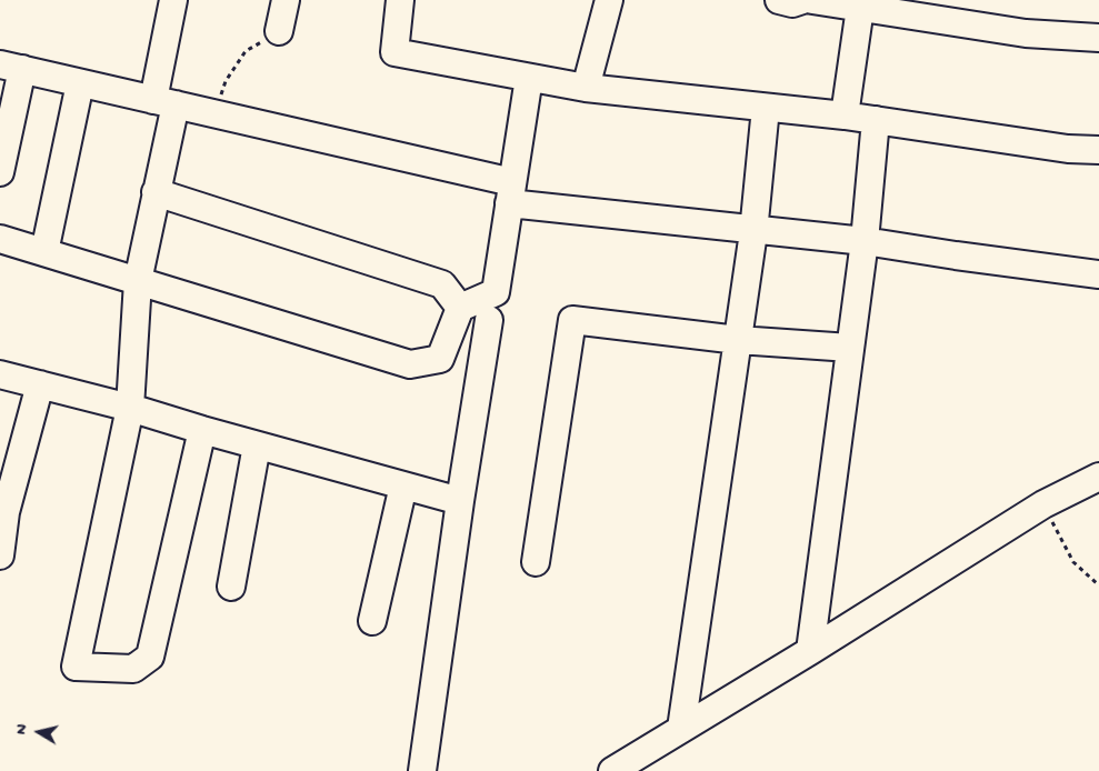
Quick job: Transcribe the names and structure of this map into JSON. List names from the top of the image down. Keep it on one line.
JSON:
{"north":"left"}
